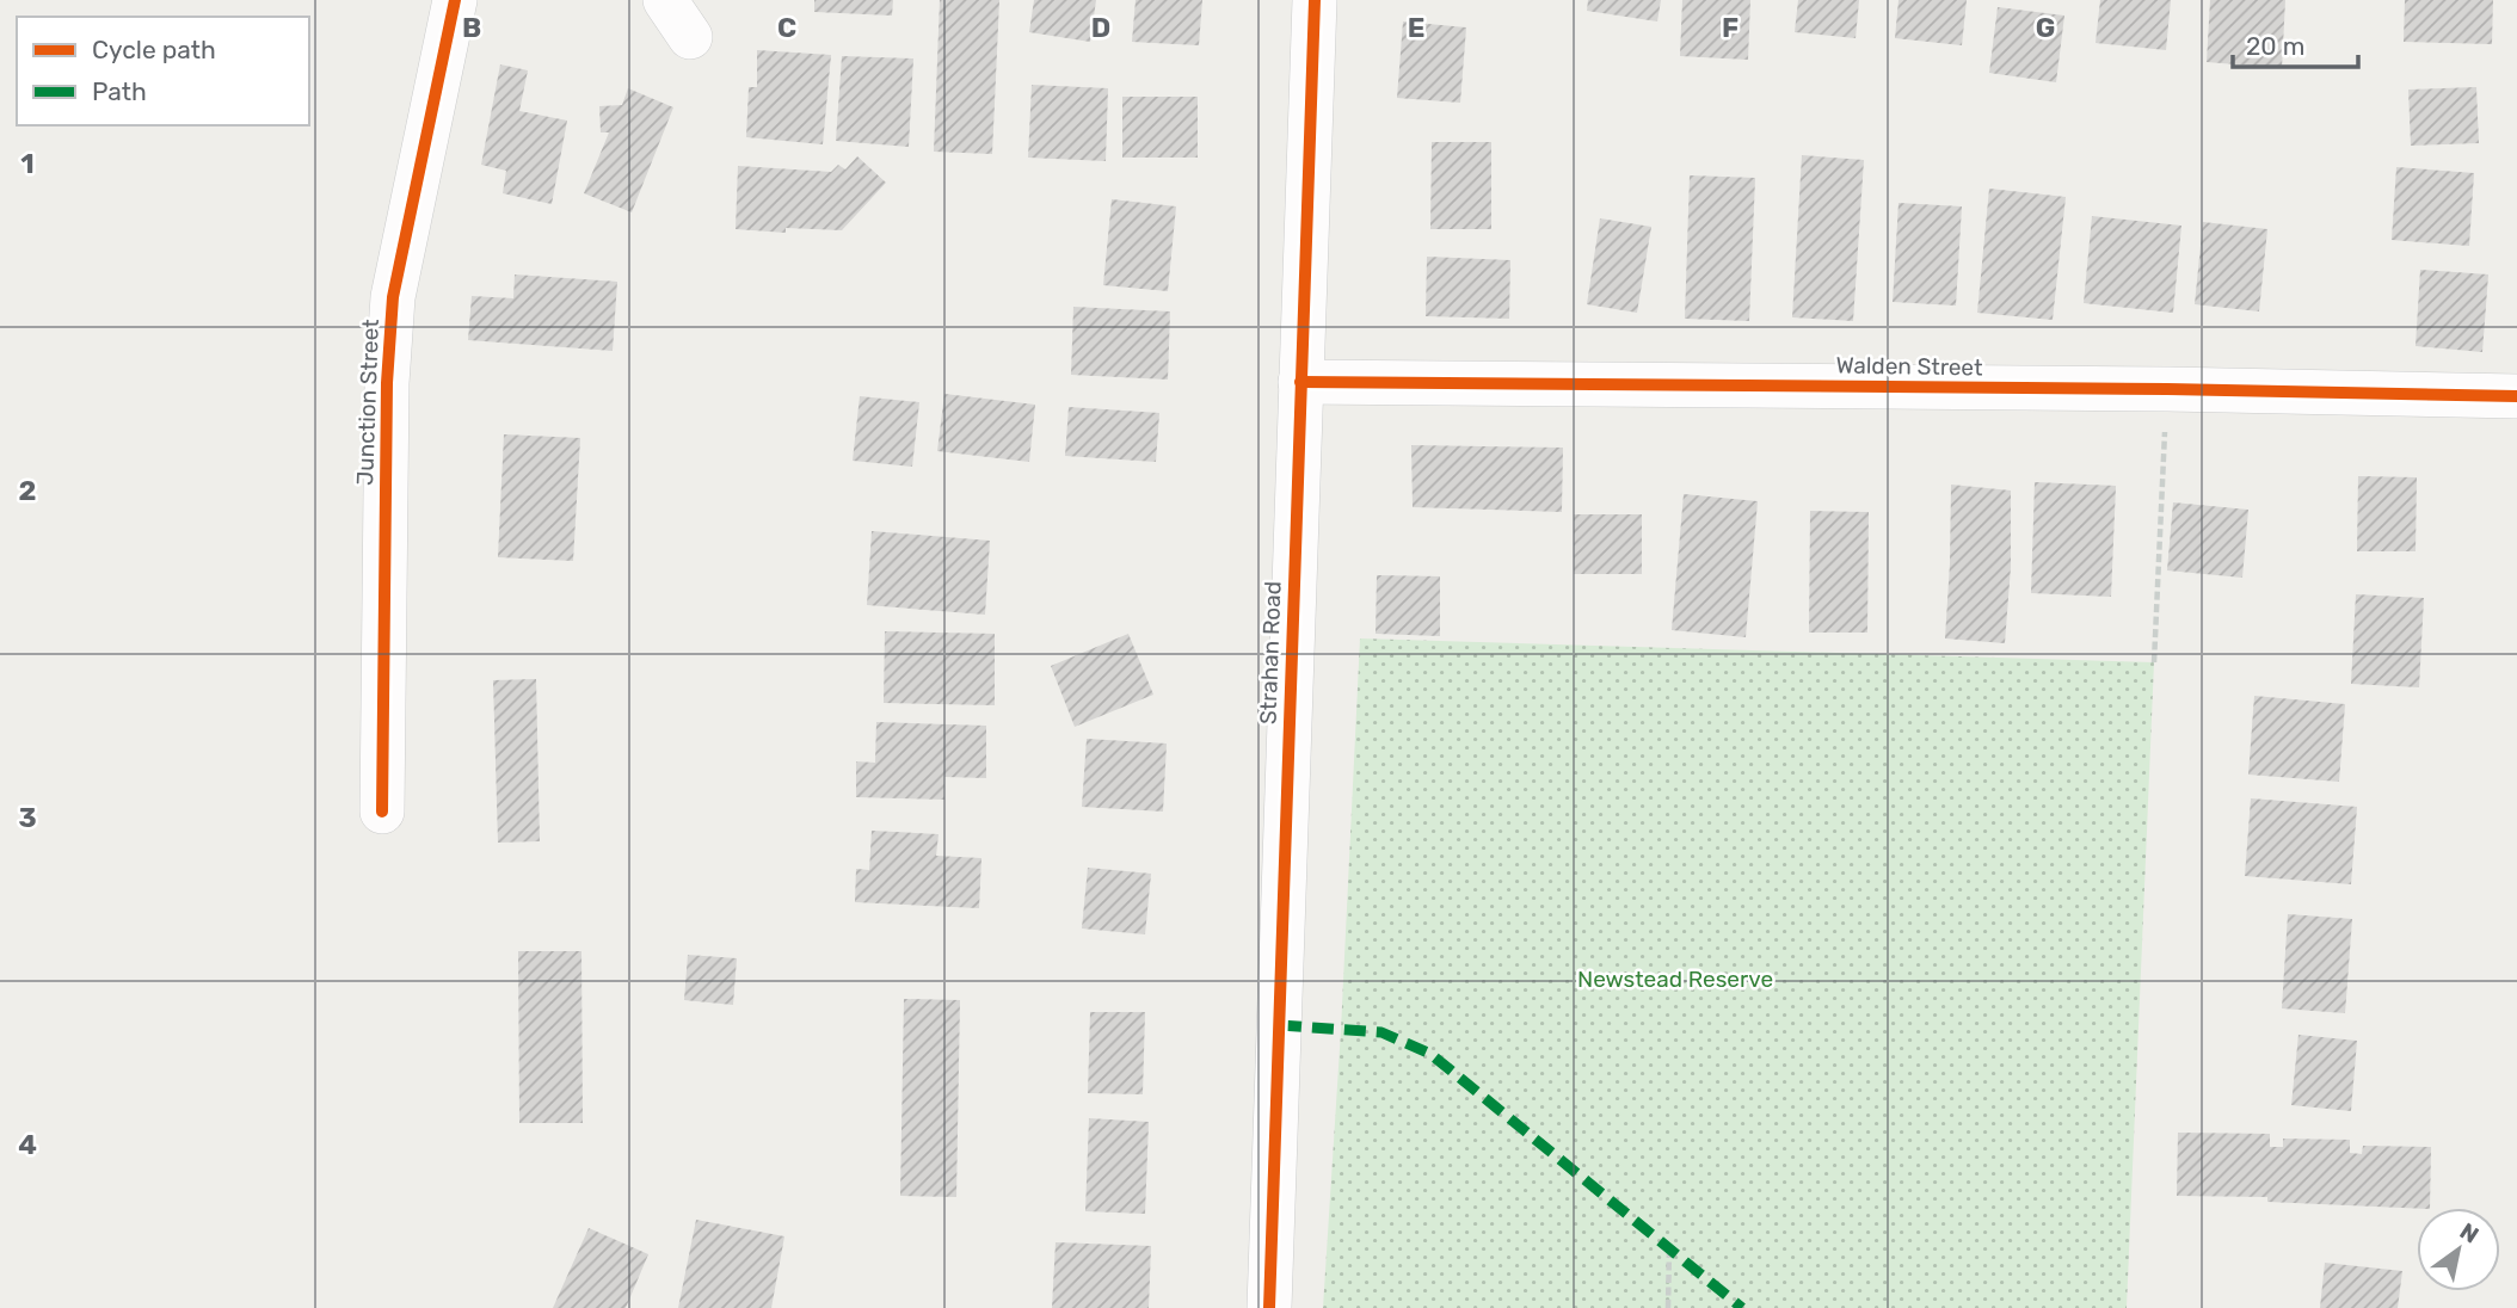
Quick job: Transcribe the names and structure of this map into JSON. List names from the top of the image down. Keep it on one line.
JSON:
{"streets":{"street":["Walden Street","Junction Street","Strahan Road"]},"crossings":[["Walden Street","Strahan Road"]],"parks":["Newstead Reserve"],"legend":["Cycle path","Path"],"scale_bar":"20 m","north":"top right","grid":{"columns":["B","C","D","E","F","G"],"rows":["1","2","3","4"]}}
